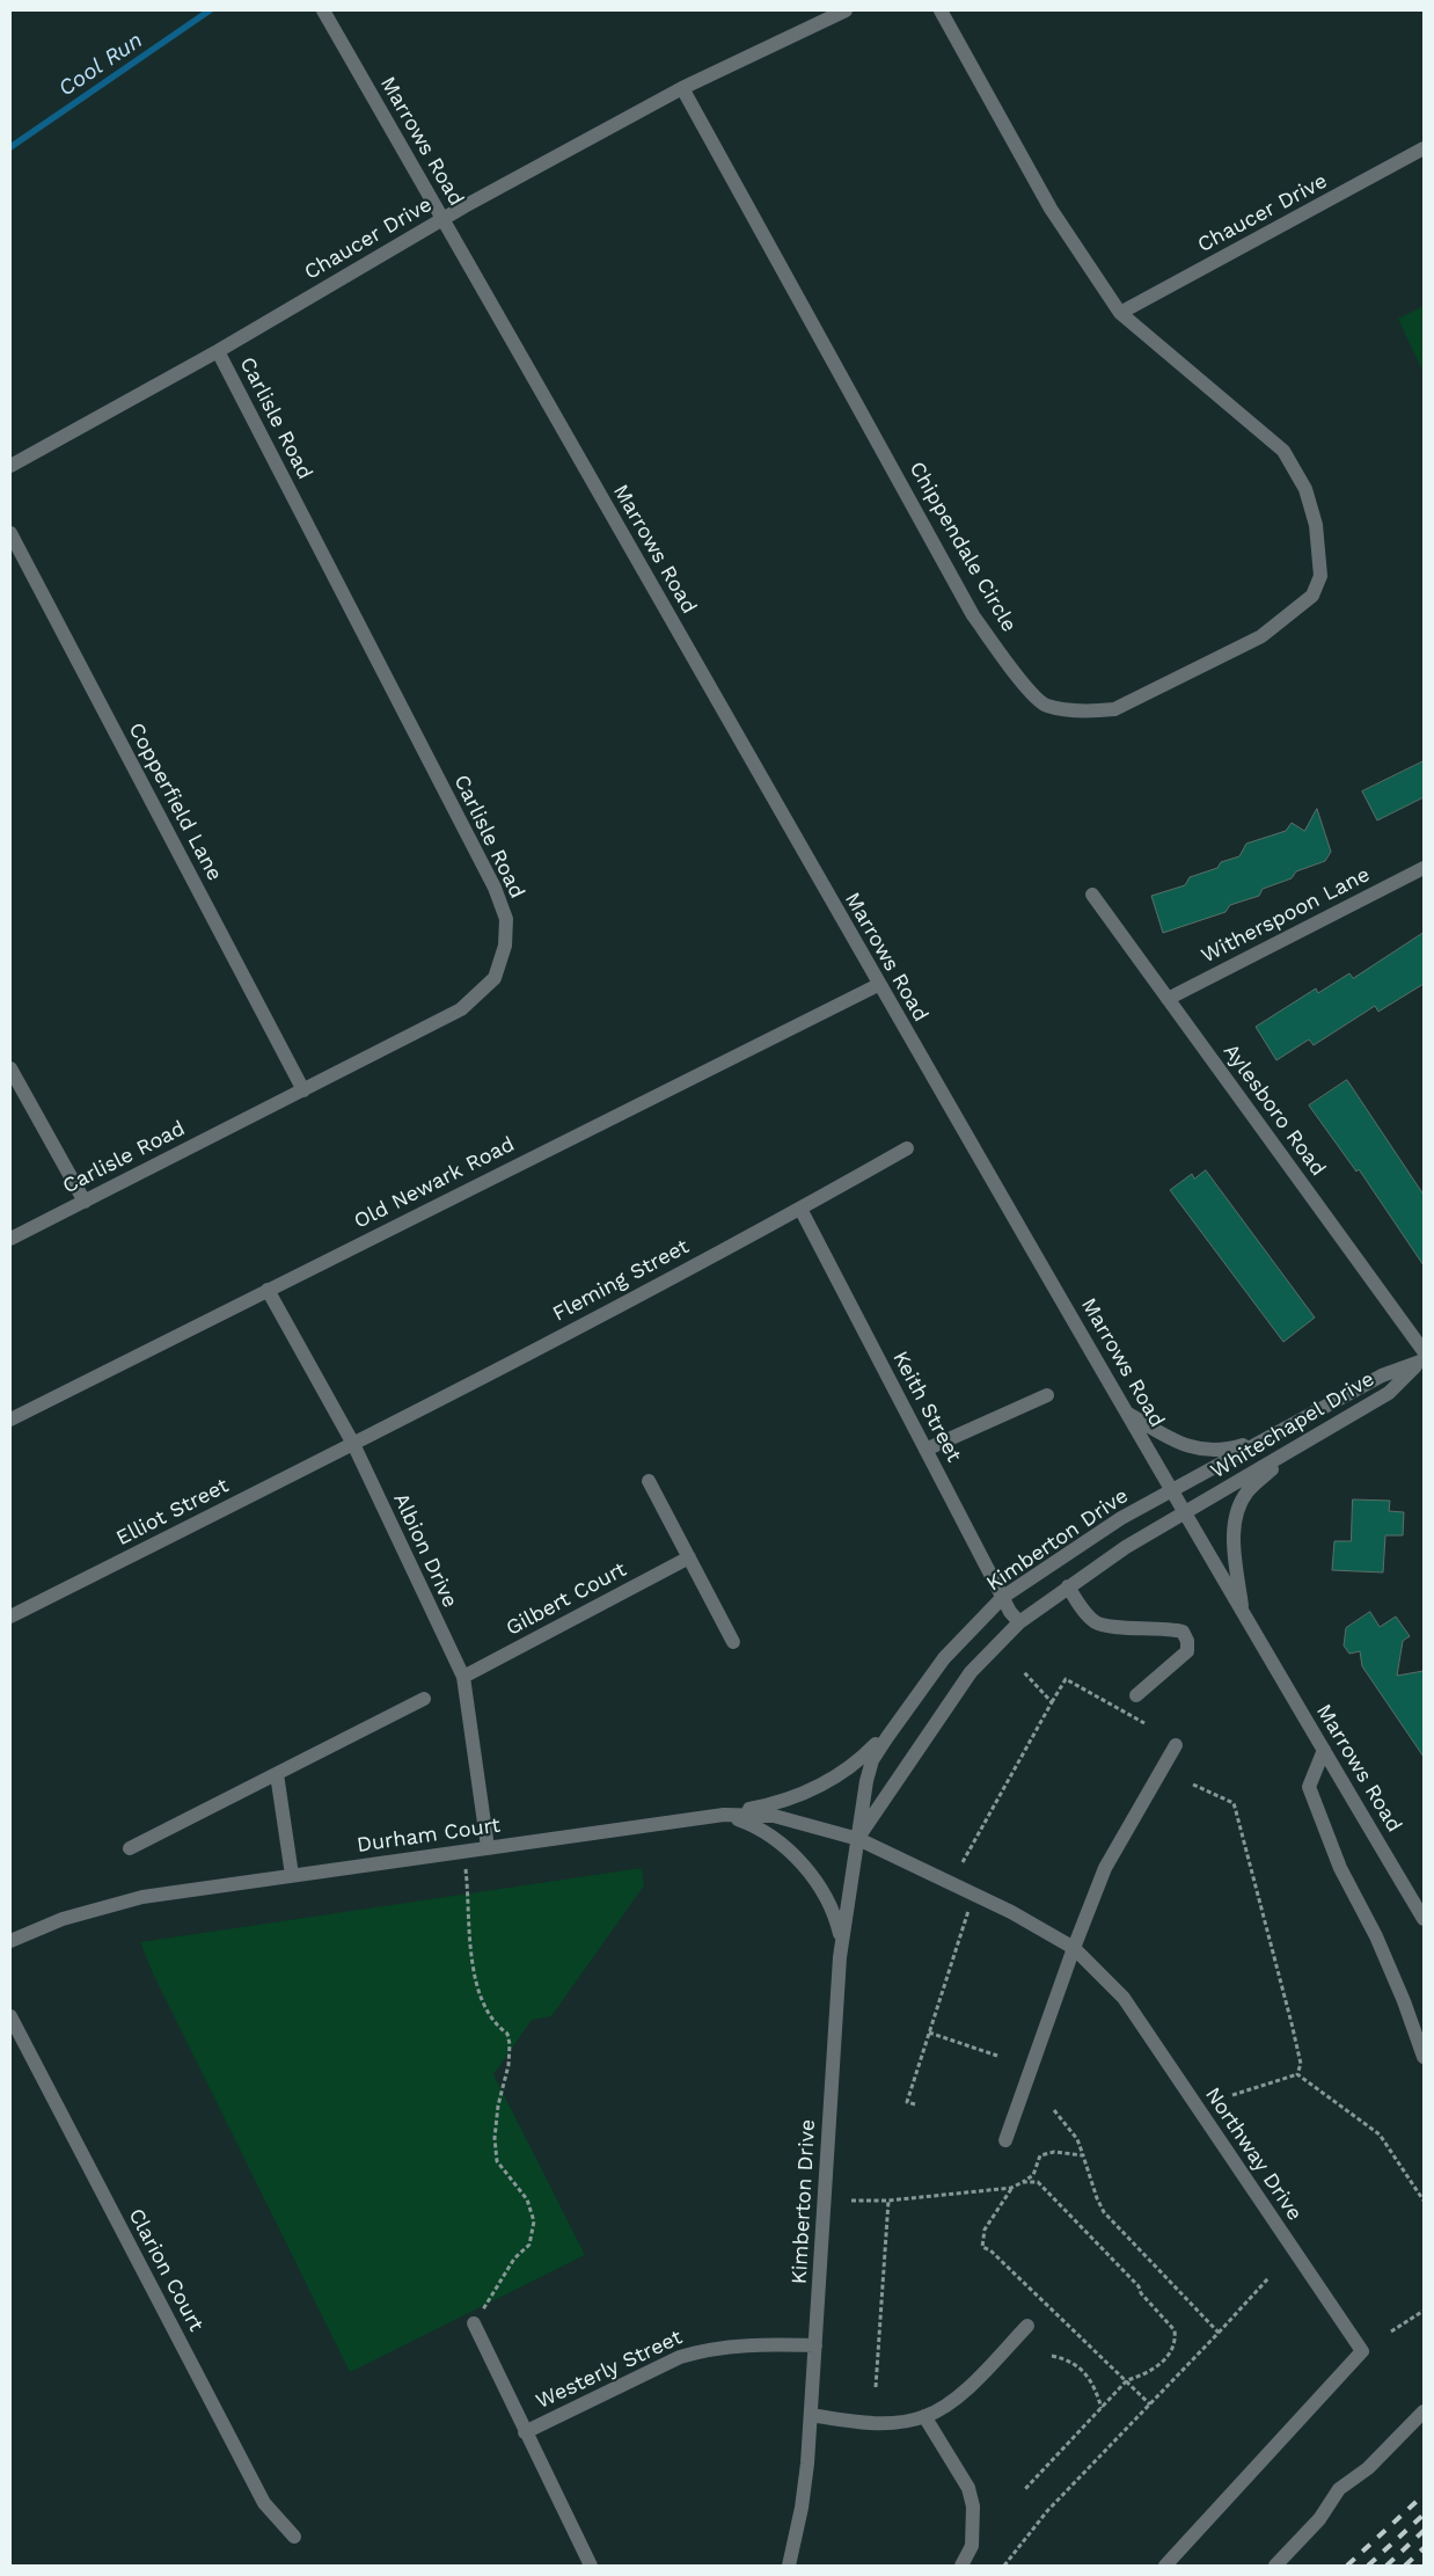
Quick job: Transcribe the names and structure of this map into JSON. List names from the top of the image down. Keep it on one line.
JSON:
{"streets":{"street":["Marrows Road","Chaucer Drive","Carlisle Road","Chippendale Circle","Copperfield Lane","Witherspoon Lane","Aylesboro Road","Old Newark Road","Fleming Street","Keith Street","Whitechapel Drive","Elliot Street","Kimberton Drive","Albion Drive","Gilbert Court","Durham Court","Northway Drive","Clarion Court","Westerly Street"]},"crossings":[["Marrows Road","Chaucer Drive"],["Marrows Road","Old Newark Road"],["Marrows Road","Whitechapel Drive"],["Marrows Road","Kimberton Drive"],["Chaucer Drive","Carlisle Road"],["Chaucer Drive","Chippendale Circle"],["Carlisle Road","Copperfield Lane"],["Witherspoon Lane","Aylesboro Road"],["Old Newark Road","Albion Drive"],["Fleming Street","Keith Street"],["Fleming Street","Elliot Street"],["Fleming Street","Albion Drive"],["Keith Street","Kimberton Drive"],["Whitechapel Drive","Kimberton Drive"],["Elliot Street","Albion Drive"],["Kimberton Drive","Durham Court"],["Kimberton Drive","Northway Drive"],["Kimberton Drive","Westerly Street"],["Albion Drive","Gilbert Court"],["Albion Drive","Durham Court"],["Durham Court","Northway Drive"]],"water":["Cool Run"]}
